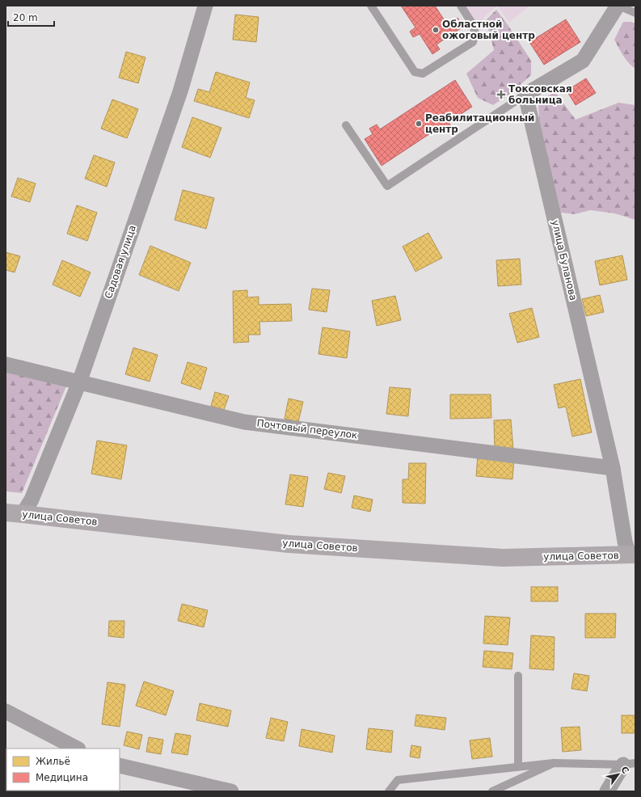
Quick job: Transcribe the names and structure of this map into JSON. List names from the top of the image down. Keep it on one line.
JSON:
{"streets":{"main road":["улица Советов"],"street":["улица Буланова","Садовая улица","Почтовый переулок"]},"crossings":[["улица Буланова","Почтовый переулок"],["улица Буланова","улица Советов"],["Садовая улица","Почтовый переулок"],["Садовая улица","улица Советов"]],"places":{"other":["Областной ожоговый центр","Реабилитационный центр"],"health":["Токсовская больница"]},"legend":["Жильё","Медицина"],"scale_bar":"20 m","north":"top right"}
